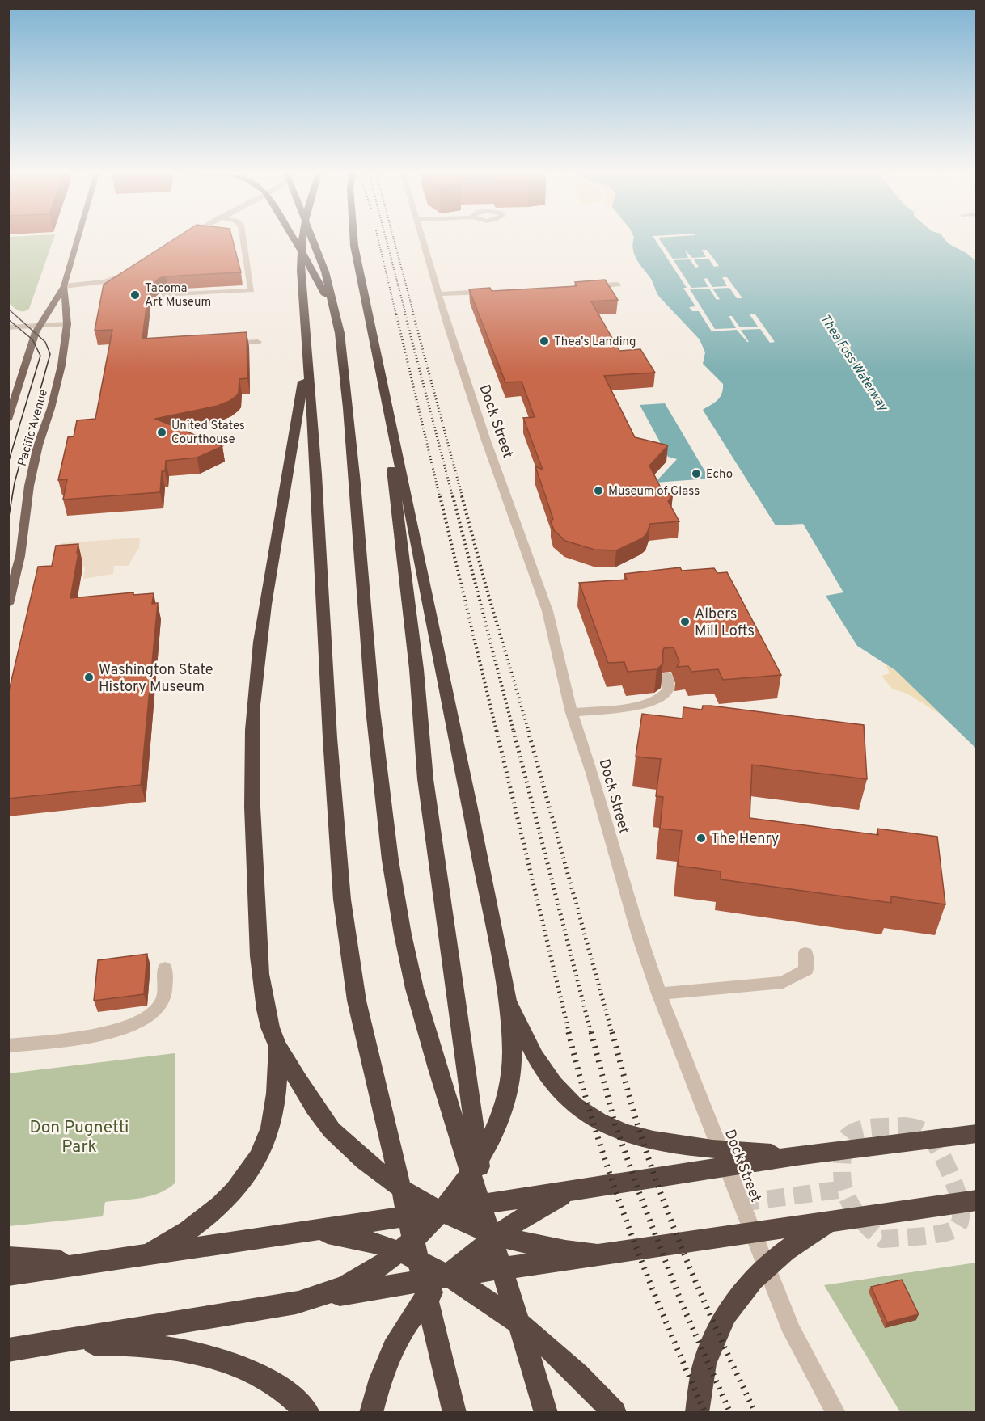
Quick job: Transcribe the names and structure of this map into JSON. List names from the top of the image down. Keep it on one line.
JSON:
{"streets":{"main road":["Pacific Avenue"],"street":["Dock Street"]},"water":["Thea Foss Waterway"],"parks":["Don Pugnetti Park"],"places":["Tacoma Art Museum","Thea's Landing","United States Courthouse","Echo","Museum of Glass","Albers Mill Lofts","Washington State History Museum","The Henry"]}
